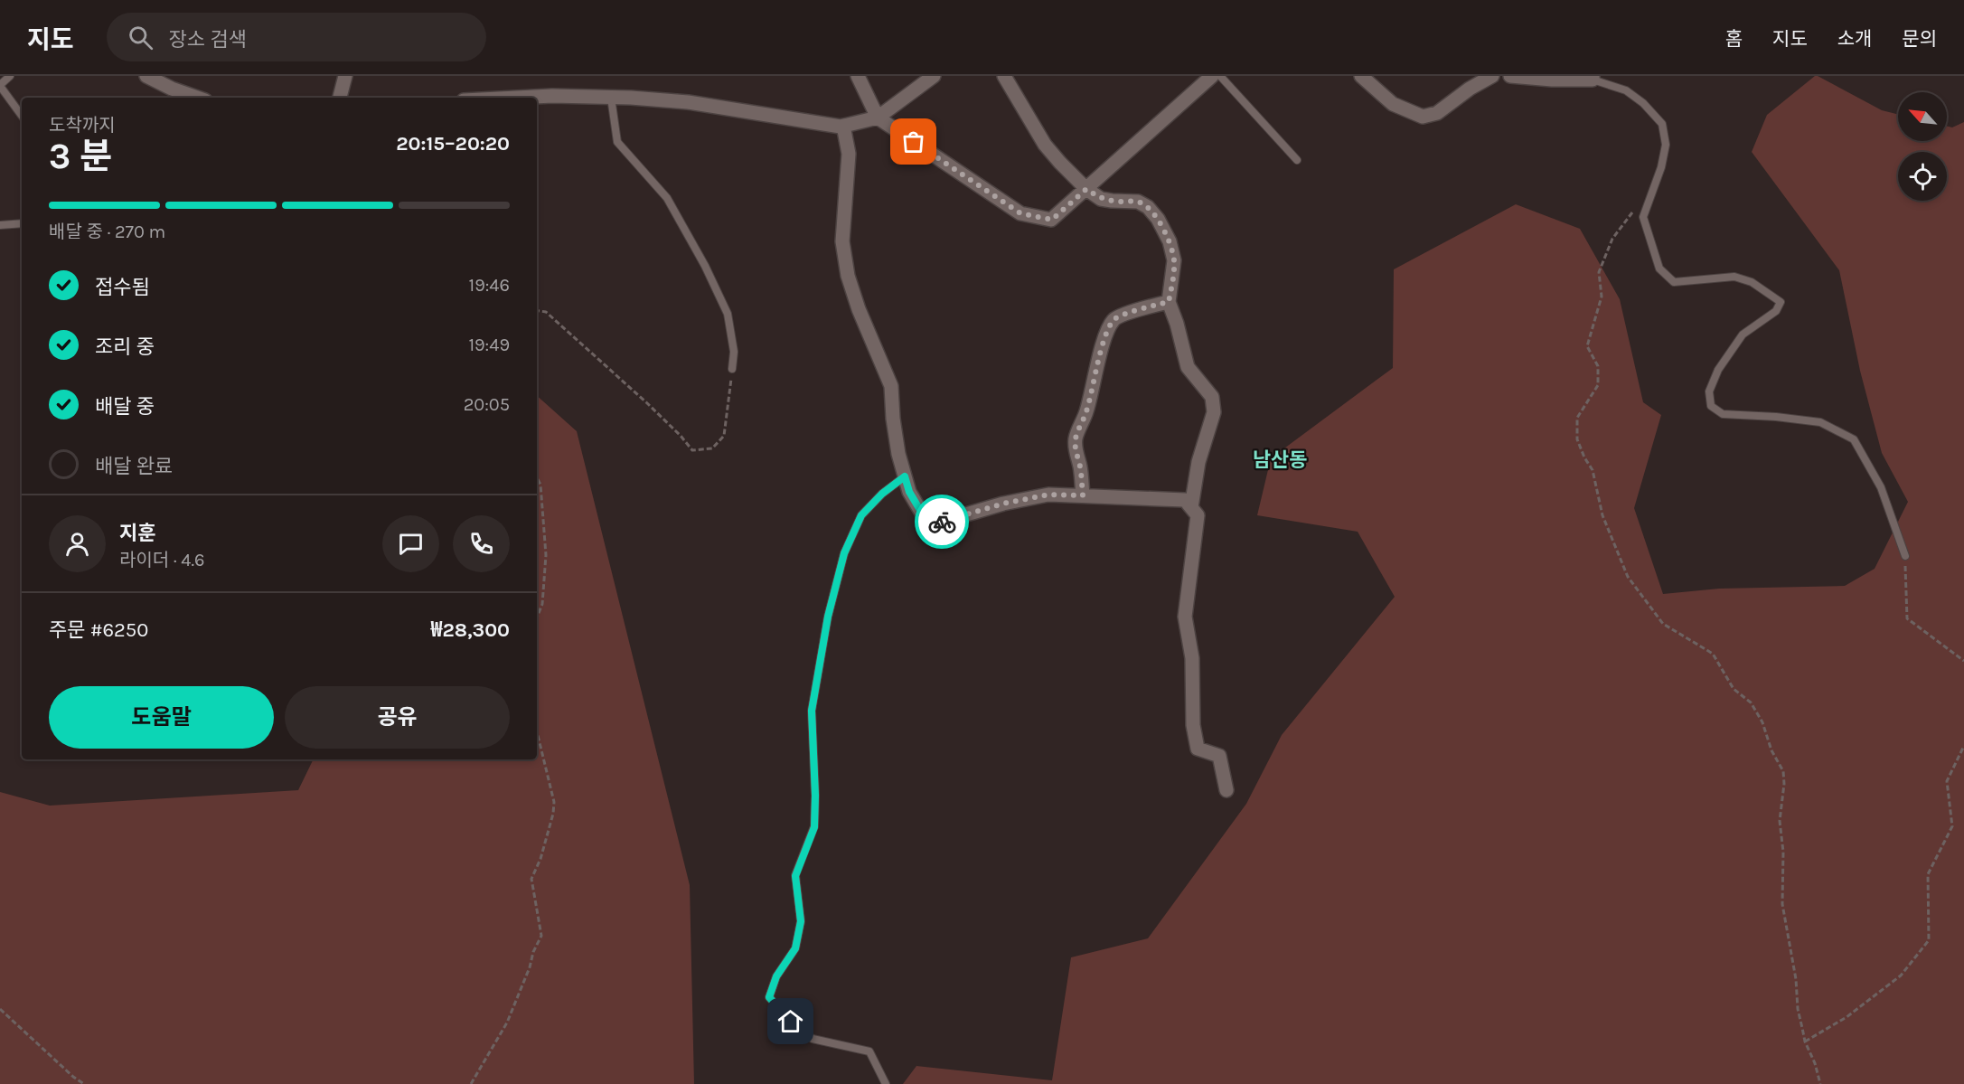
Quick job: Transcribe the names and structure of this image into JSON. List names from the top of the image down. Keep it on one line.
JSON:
{"districts":["남산동"],"north":"top left","page":{"header":"지도","search":"장소 검색","nav":["홈","지도","소개","문의"],"heading":["3 분","도착까지","20:15–20:20"],"panel":["지훈","라이더 · 4.6","주문 #6250","₩28,300"],"bar":"배달 중 · 270 m","list":[["접수됨","19:46"],["조리 중","19:49"],["배달 중","20:05"],"배달 완료"],"buttons":["도움말","공유"]}}
